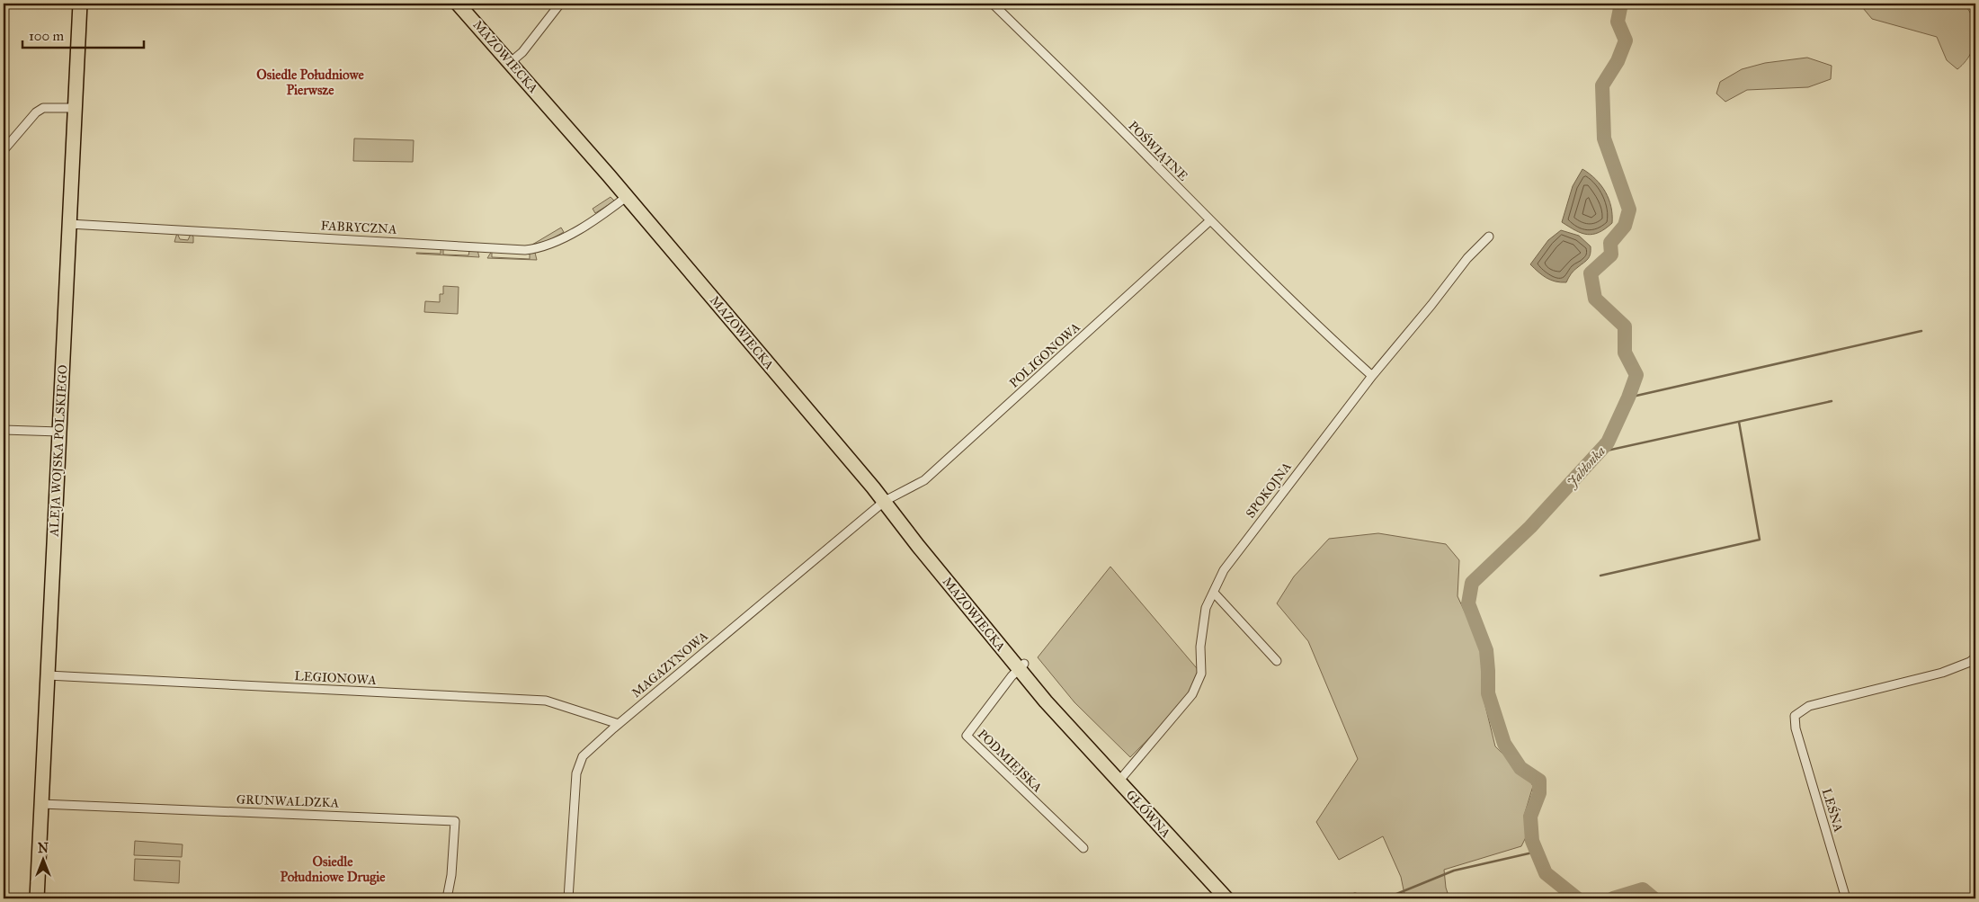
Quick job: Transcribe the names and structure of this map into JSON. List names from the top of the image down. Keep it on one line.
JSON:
{"streets":{"main road":["MAZOWIECKA","ALEJA WOJSKA POLSKIEGO","GŁÓWNA"],"street":["POŚWIĄTNE","FABRYCZNA","POLIGONOWA","SPOKOJNA","MAGAZYNOWA","LEGIONOWA","PODMIEJSKA","GRUNWALDZKA","LEŚNA"]},"crossings":[["MAZOWIECKA","FABRYCZNA"],["MAZOWIECKA","POLIGONOWA"],["MAZOWIECKA","MAGAZYNOWA"],["MAZOWIECKA","PODMIEJSKA"],["MAZOWIECKA","GŁÓWNA"],["POŚWIĄTNE","POLIGONOWA"],["POŚWIĄTNE","SPOKOJNA"],["FABRYCZNA","ALEJA WOJSKA POLSKIEGO"],["POLIGONOWA","MAGAZYNOWA"],["ALEJA WOJSKA POLSKIEGO","LEGIONOWA"],["ALEJA WOJSKA POLSKIEGO","GRUNWALDZKA"],["SPOKOJNA","GŁÓWNA"],["MAGAZYNOWA","LEGIONOWA"],["PODMIEJSKA","GŁÓWNA"]],"districts":["Osiedle Południowe Pierwsze","Osiedle Południowe Drugie"],"water":["Jabłonka"],"scale_bar":"100 m","north":"top"}
